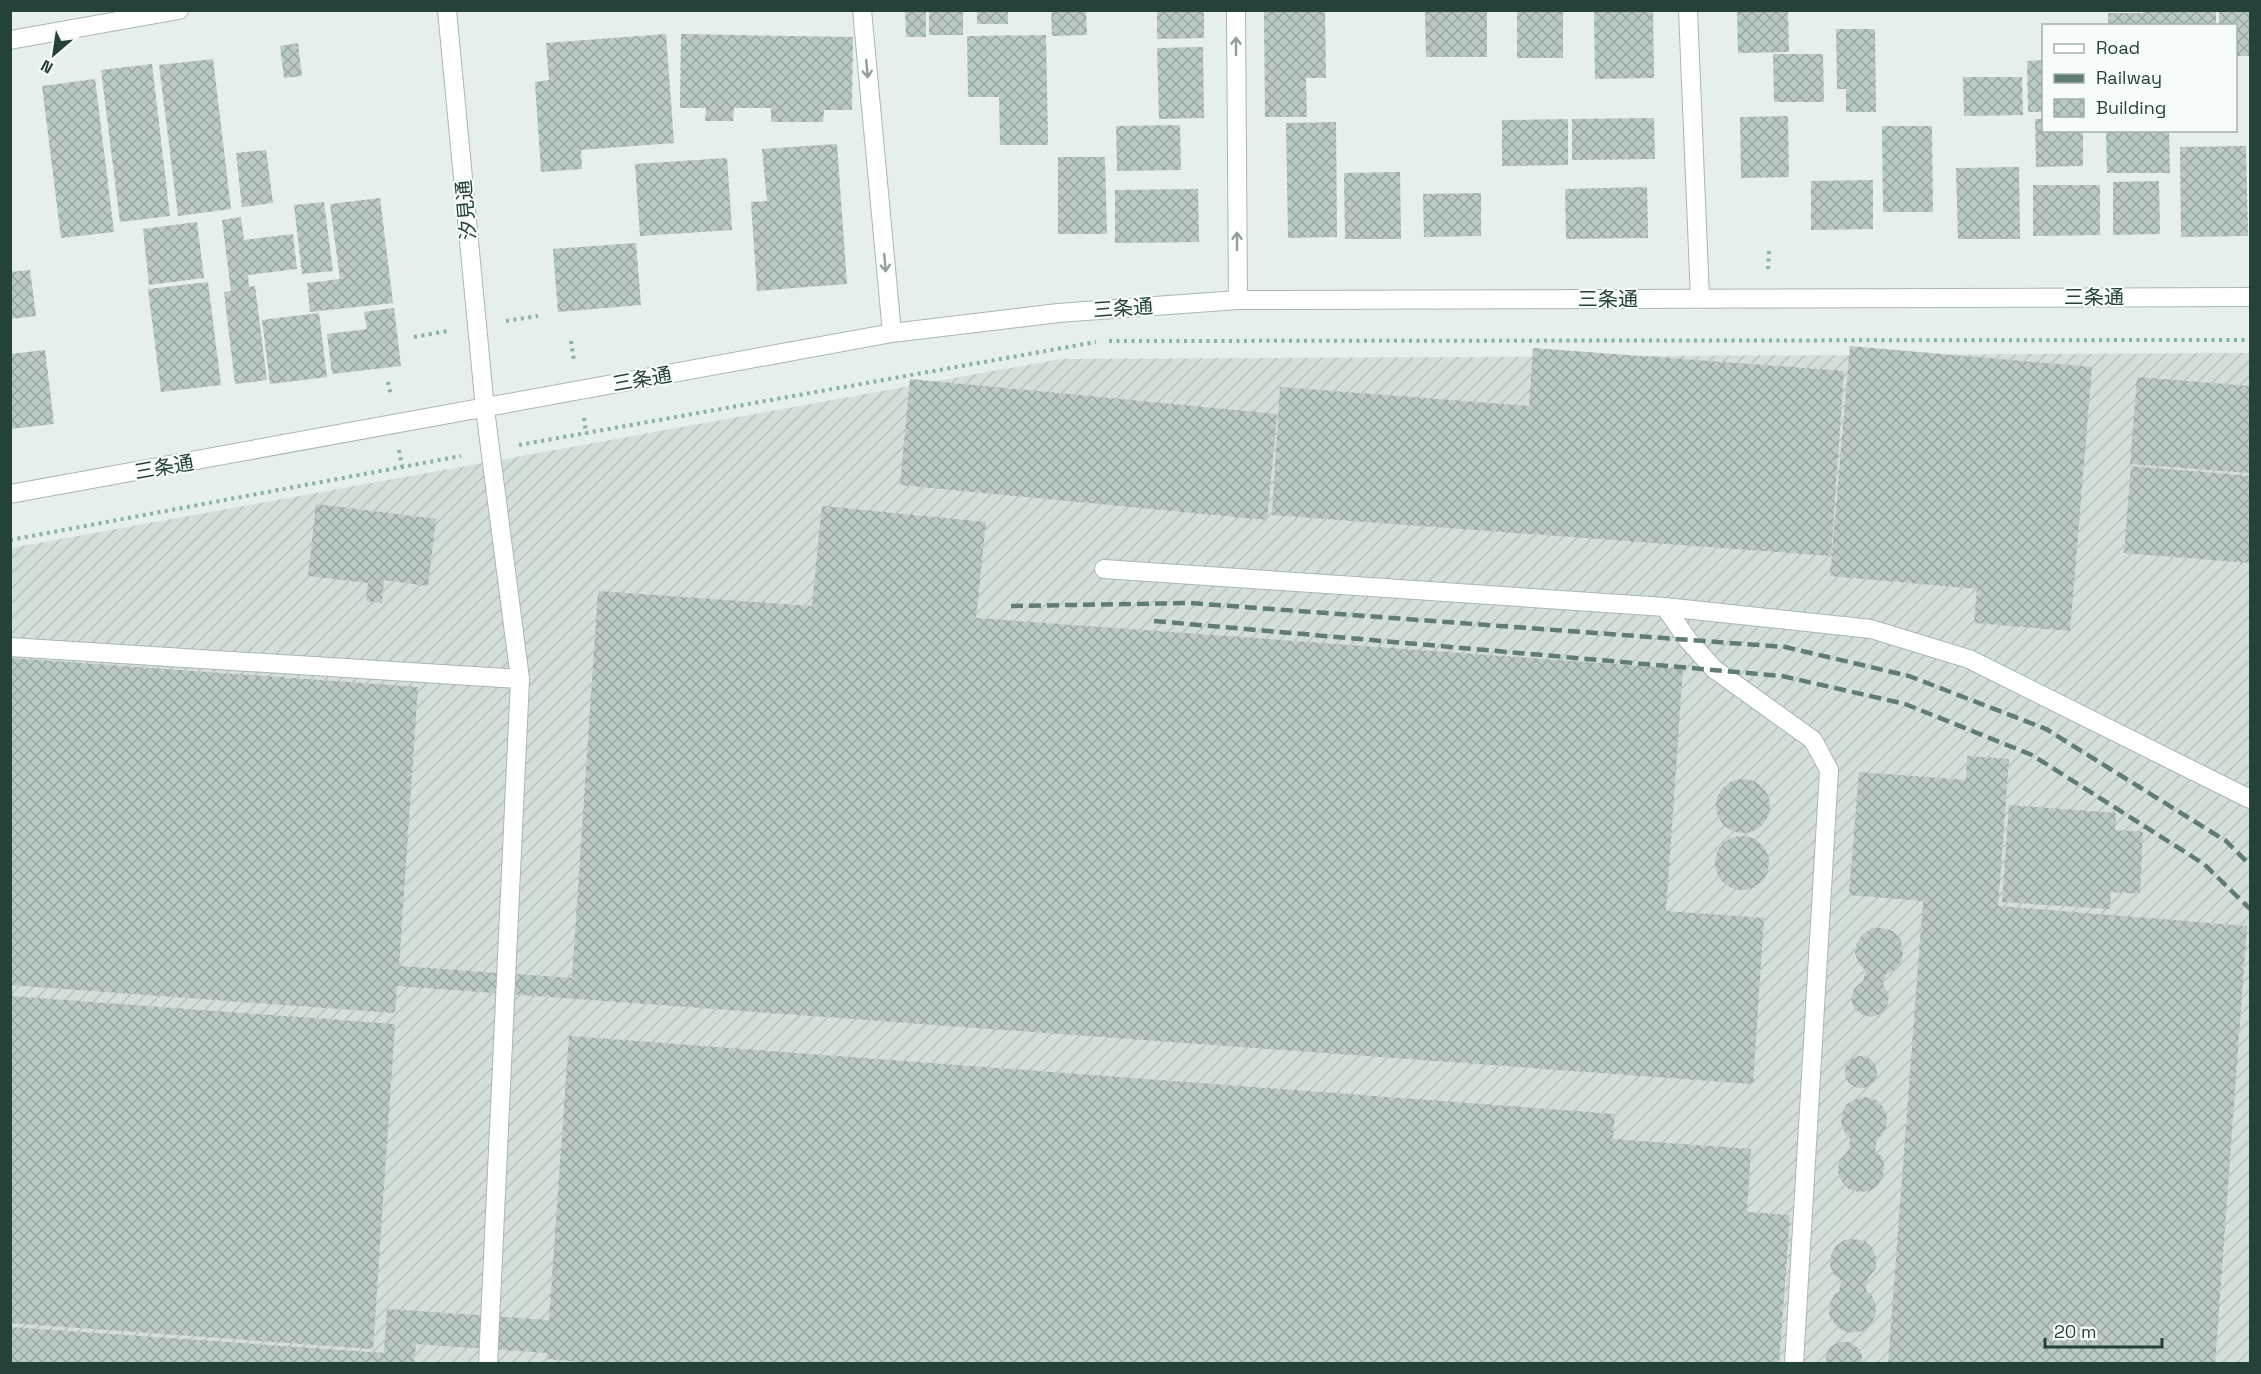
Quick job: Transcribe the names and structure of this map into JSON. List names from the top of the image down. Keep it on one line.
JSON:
{"streets":{"street":["汐見通","三条通"]},"crossings":[["汐見通","三条通"]],"legend":["Road","Railway","Building"],"scale_bar":"20 m","north":"bottom left"}
